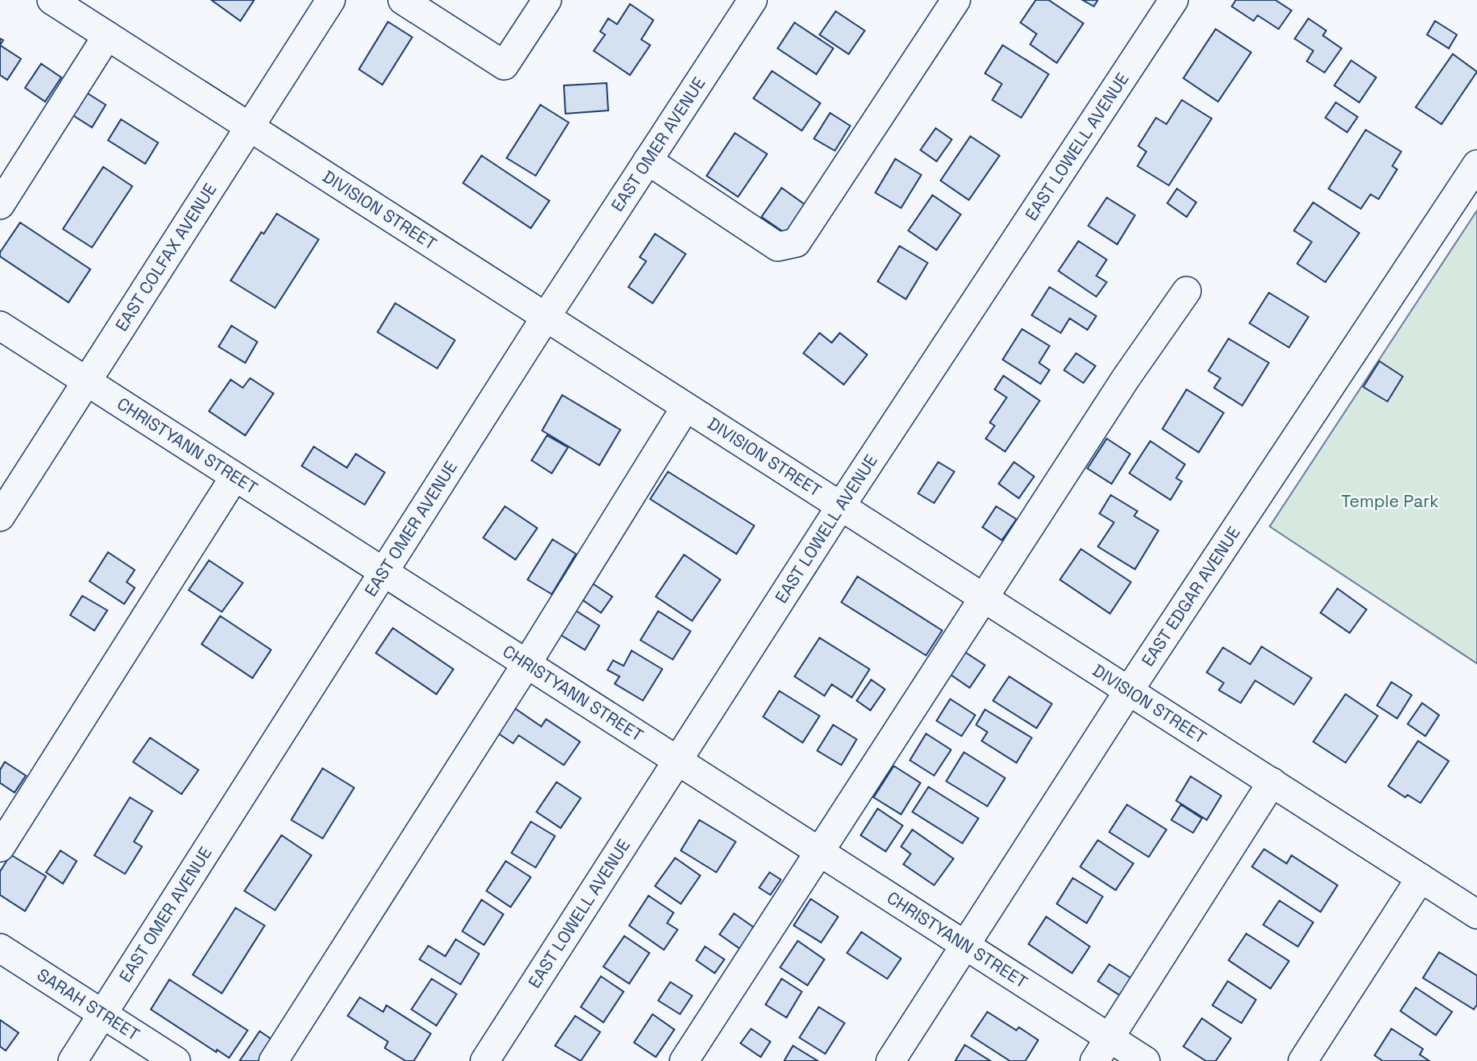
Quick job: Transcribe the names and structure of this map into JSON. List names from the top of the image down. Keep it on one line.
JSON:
{"streets":{"street":["EAST OMER AVENUE","EAST LOWELL AVENUE","DIVISION STREET","EAST COLFAX AVENUE","CHRISTYANN STREET","EAST EDGAR AVENUE","SARAH STREET"]},"crossings":[["EAST OMER AVENUE","DIVISION STREET"],["EAST OMER AVENUE","CHRISTYANN STREET"],["EAST OMER AVENUE","SARAH STREET"],["EAST LOWELL AVENUE","DIVISION STREET"],["EAST LOWELL AVENUE","CHRISTYANN STREET"],["DIVISION STREET","EAST COLFAX AVENUE"],["DIVISION STREET","EAST EDGAR AVENUE"],["EAST COLFAX AVENUE","CHRISTYANN STREET"],["CHRISTYANN STREET","EAST EDGAR AVENUE"]],"parks":["Temple Park"]}
